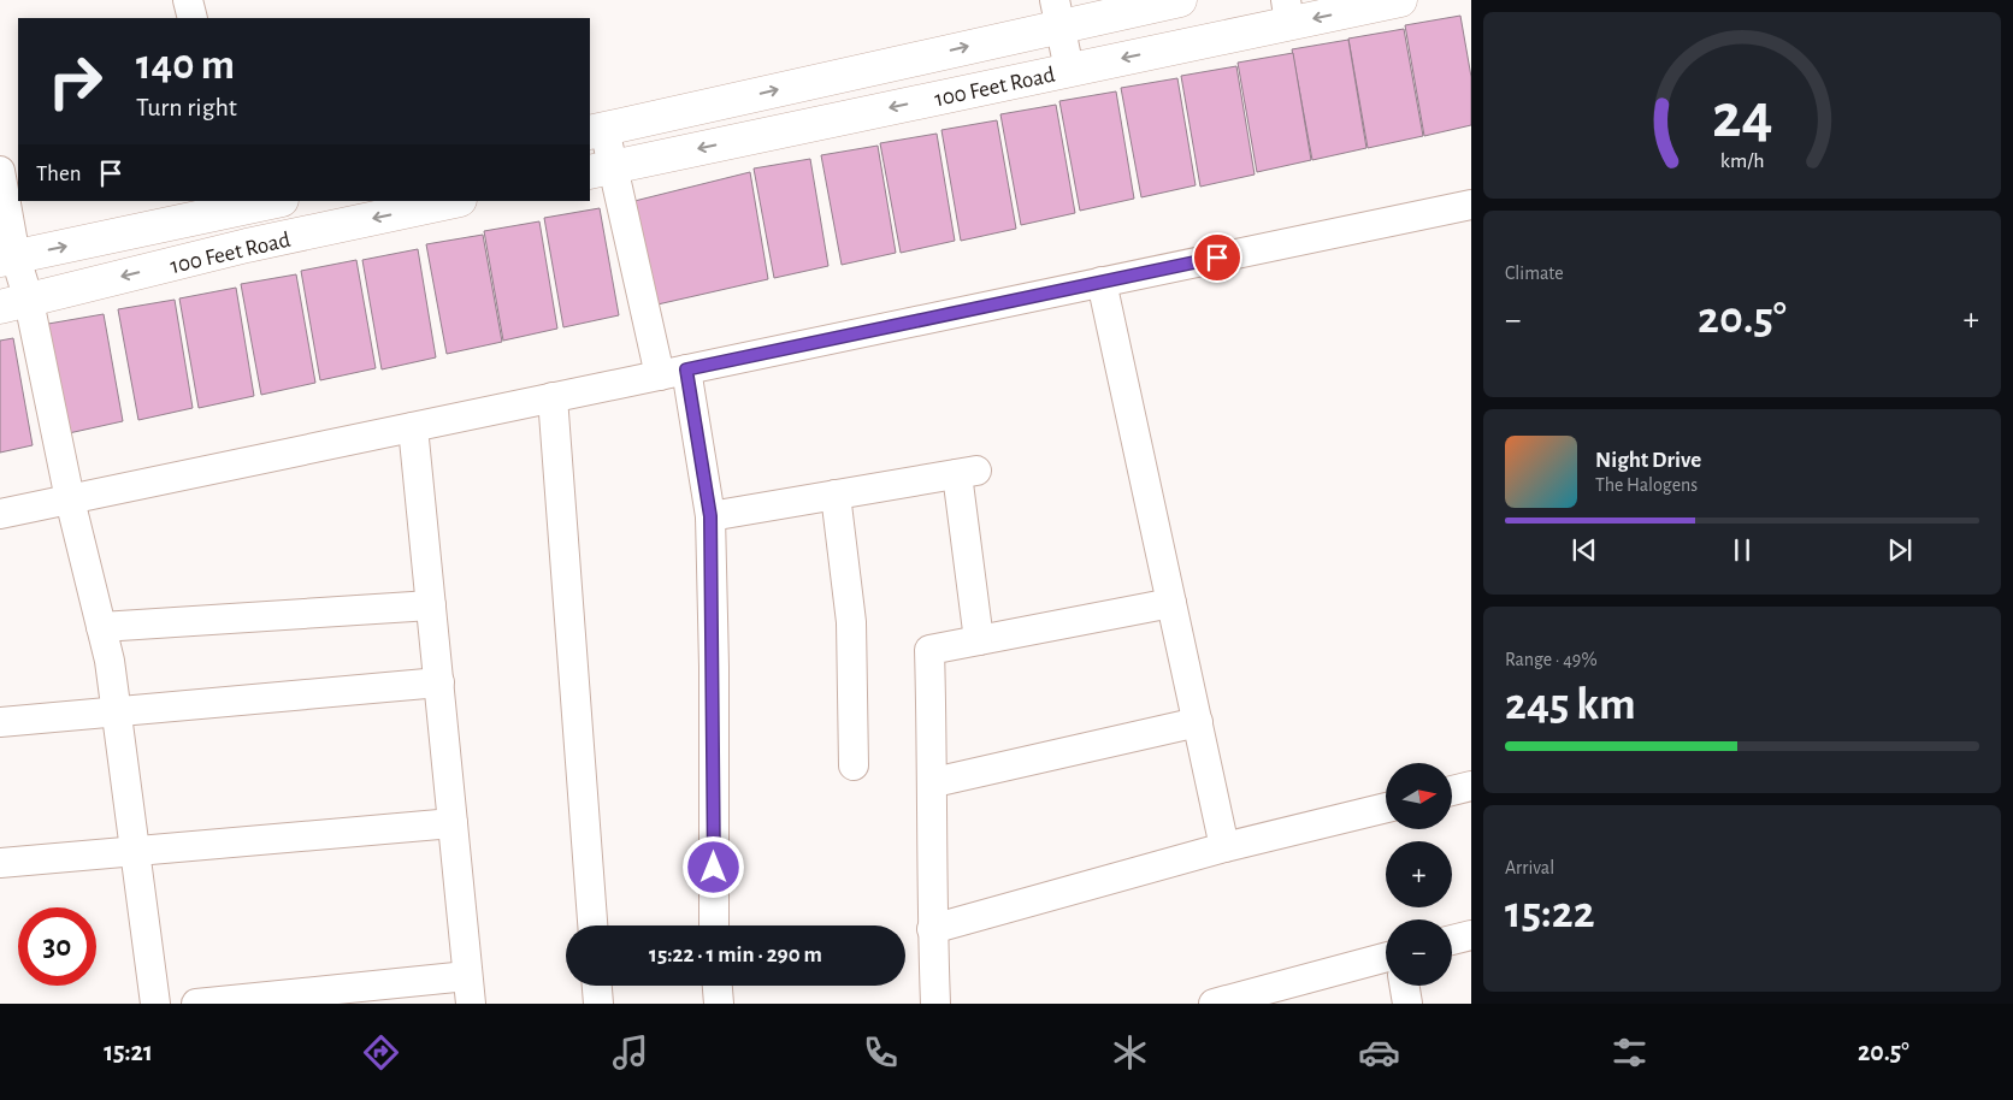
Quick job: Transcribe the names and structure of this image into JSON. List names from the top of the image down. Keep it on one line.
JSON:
{"streets":{"main road":["100 Feet Road"]},"north":"right","page":{"turn":["140 m","Turn right"],"then":"Then","tile":["Climate",["Range · 49%","245 km"],["Arrival","15:22"]],"heat":["−","20.5°","+"],"song":["Night Drive","The Halogens"],"map_buttons":["+","−"],"limit":"30","trip":"15:22 · 1 min · 290 m","tabs":["15:21","20.5°"],"gauge":["24","km/h"]}}
